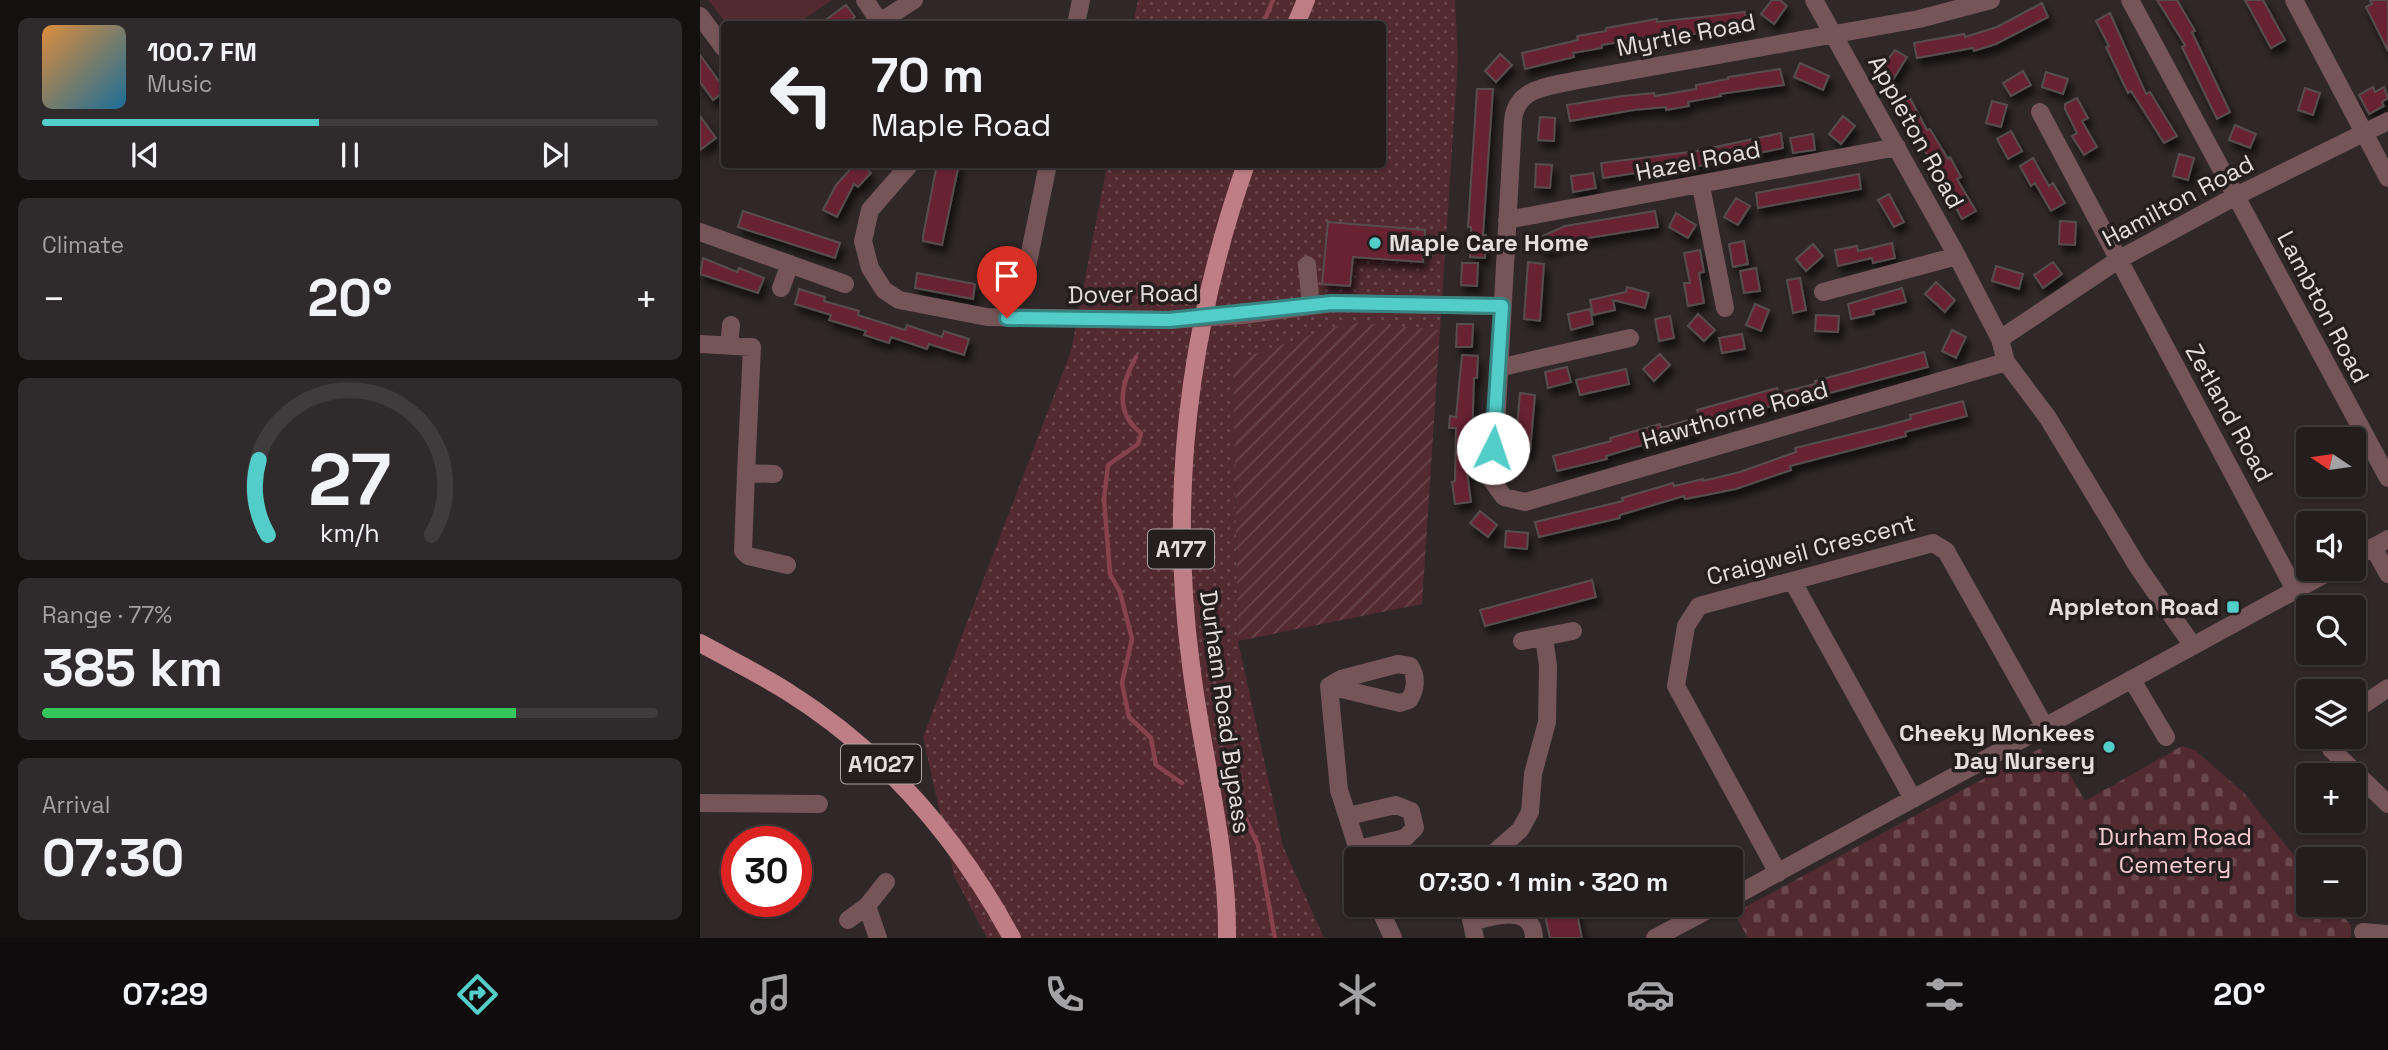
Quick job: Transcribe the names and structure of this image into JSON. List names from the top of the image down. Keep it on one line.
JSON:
{"streets":{"main road":["A177","Durham Road Bypass","A1027"],"street":["Myrtle Road","Appleton Road","Hazel Road","Hamilton Road","Dover Road","Lambton Road","Zetland Road","Hawthorne Road","Craigweil Crescent"]},"crossings":[["Myrtle Road","Appleton Road"],["Myrtle Road","Hazel Road"],["Appleton Road","Hazel Road"],["Appleton Road","Hamilton Road"],["Appleton Road","Hawthorne Road"],["Hamilton Road","Lambton Road"],["Hamilton Road","Zetland Road"]],"parks":["Durham Road Cemetery"],"places":{"other":["Maple Care Home","Cheeky Monkees Day Nursery"],"transit":["Appleton Road"]},"north":"left","page":{"turn":["70 m","Maple Road"],"song":["100.7 FM","Music"],"tile":["Climate",["Range · 77%","385 km"],["Arrival","07:30"]],"heat":["−","20°","+"],"map_buttons":["+","−"],"limit":"30","trip":"07:30 · 1 min · 320 m","tabs":["07:29","20°"],"gauge":["27","km/h"]}}
